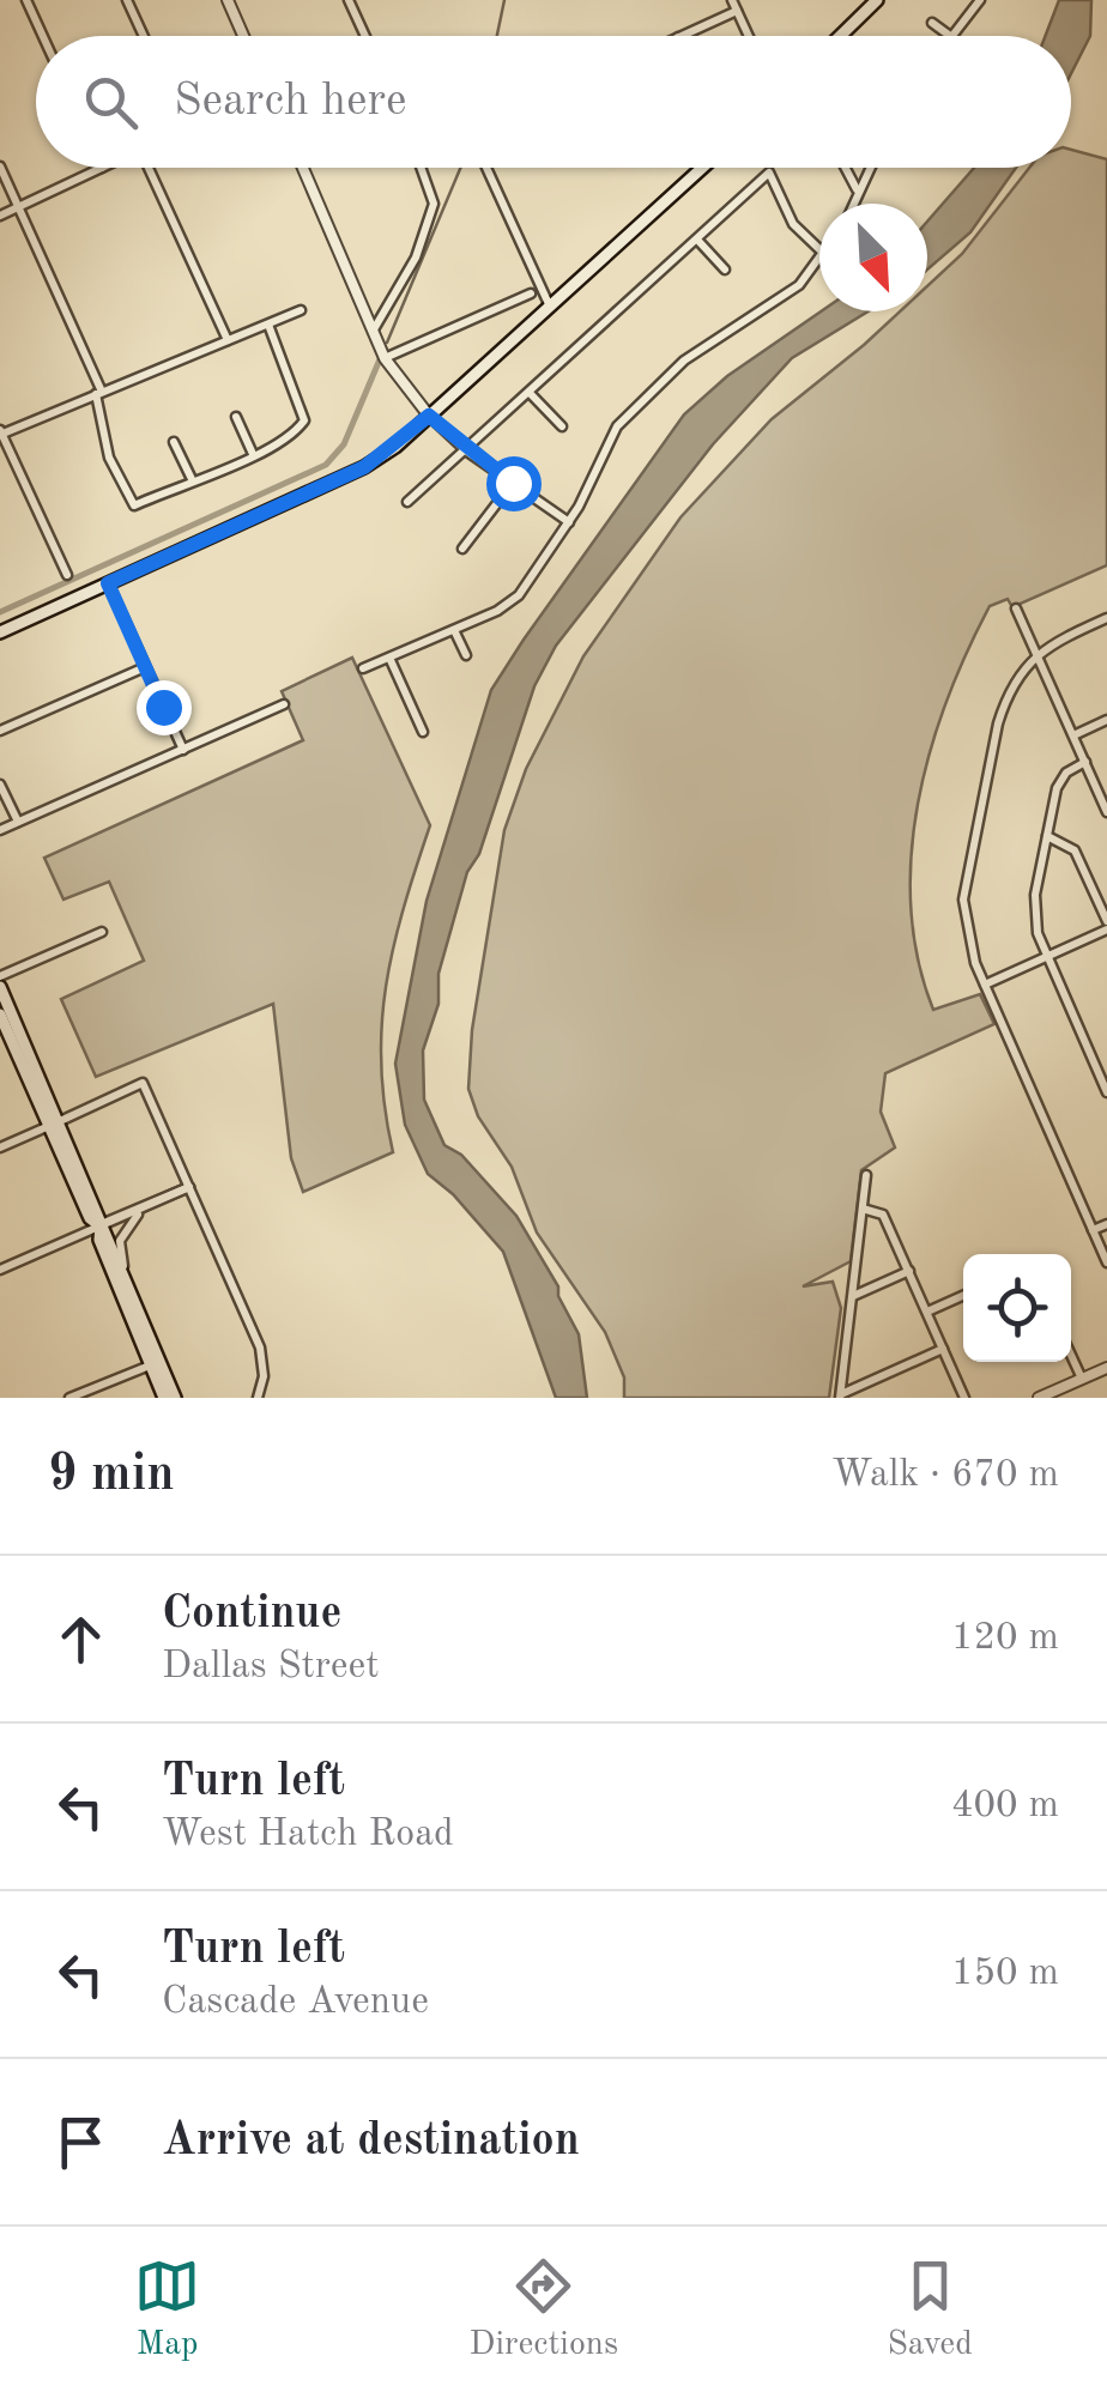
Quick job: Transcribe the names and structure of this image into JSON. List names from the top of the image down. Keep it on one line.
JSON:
{"north":"bottom right","page":{"search":"Search here","heading":["9 min","Walk · 670 m"],"list":[["Continue","Dallas Street","120 m"],["Turn left","West Hatch Road","400 m"],["Turn left","Cascade Avenue","150 m"],"Arrive at destination"],"nav":["Map","Directions","Saved"]}}
